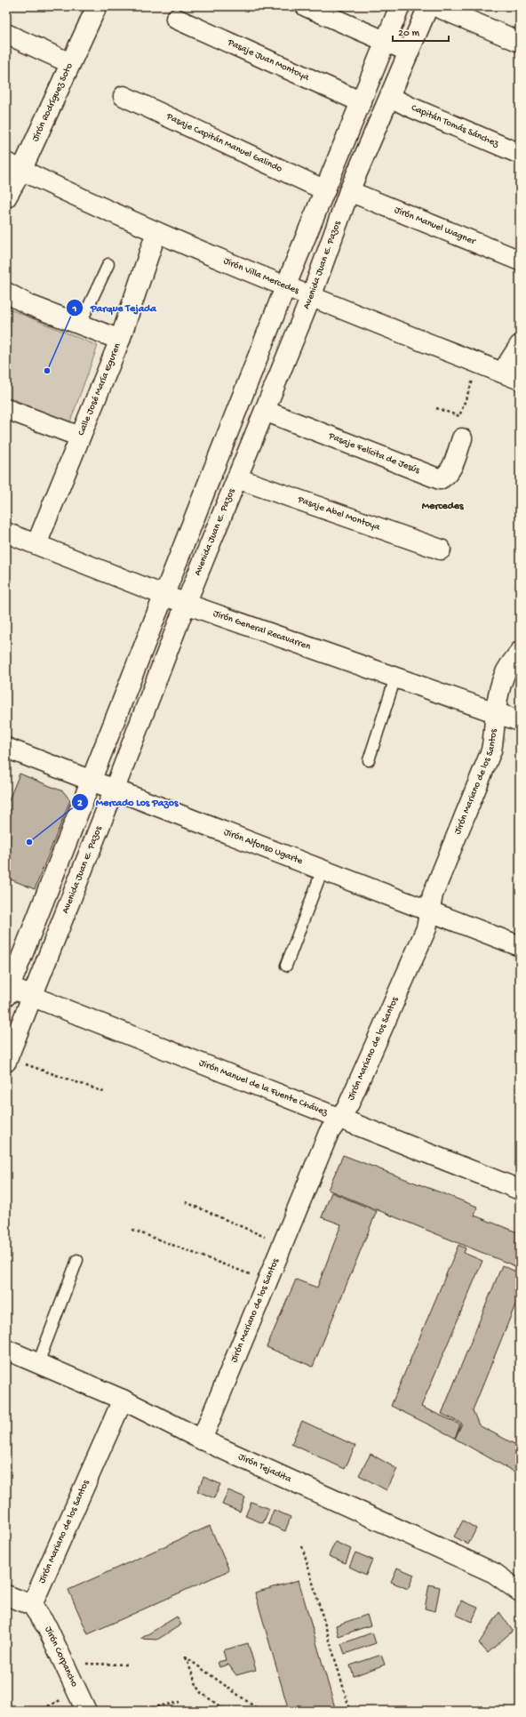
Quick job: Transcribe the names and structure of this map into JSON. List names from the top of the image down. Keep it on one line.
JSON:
{"streets":{"street":["Pasaje Juan Montoya","Jirón Rodríguez Soto","Capitán Tomás Sánchez","Pasaje Capitán Manuel Galindo","Jirón Manuel Wagner","Avenida Juan E. Pazos","Jirón Villa Mercedes","Calle José María Eguren","Pasaje Felícita de Jesús","Pasaje Abel Montoya","Jirón General Recavarren","Jirón Mariano de los Santos","Jirón Alfonso Ugarte","Jirón Manuel de la Fuente Chávez","Jirón Tejadita","Jirón Corpancho"]},"crossings":[["Jirón Rodríguez Soto","Jirón Villa Mercedes"],["Capitán Tomás Sánchez","Avenida Juan E. Pazos"],["Jirón Manuel Wagner","Avenida Juan E. Pazos"],["Avenida Juan E. Pazos","Jirón Villa Mercedes"],["Avenida Juan E. Pazos","Pasaje Felícita de Jesús"],["Avenida Juan E. Pazos","Pasaje Abel Montoya"],["Avenida Juan E. Pazos","Jirón General Recavarren"],["Avenida Juan E. Pazos","Jirón Alfonso Ugarte"],["Avenida Juan E. Pazos","Jirón Manuel de la Fuente Chávez"],["Jirón Villa Mercedes","Calle José María Eguren"],["Calle José María Eguren","Jirón General Recavarren"],["Jirón General Recavarren","Jirón Mariano de los Santos"],["Jirón Mariano de los Santos","Jirón Alfonso Ugarte"],["Jirón Mariano de los Santos","Jirón Manuel de la Fuente Chávez"],["Jirón Mariano de los Santos","Jirón Tejadita"],["Jirón Mariano de los Santos","Jirón Corpancho"]],"districts":["Mercedes"],"places":["Parque Tejada","Mercado Los Pazos"],"scale_bar":"20 m"}
